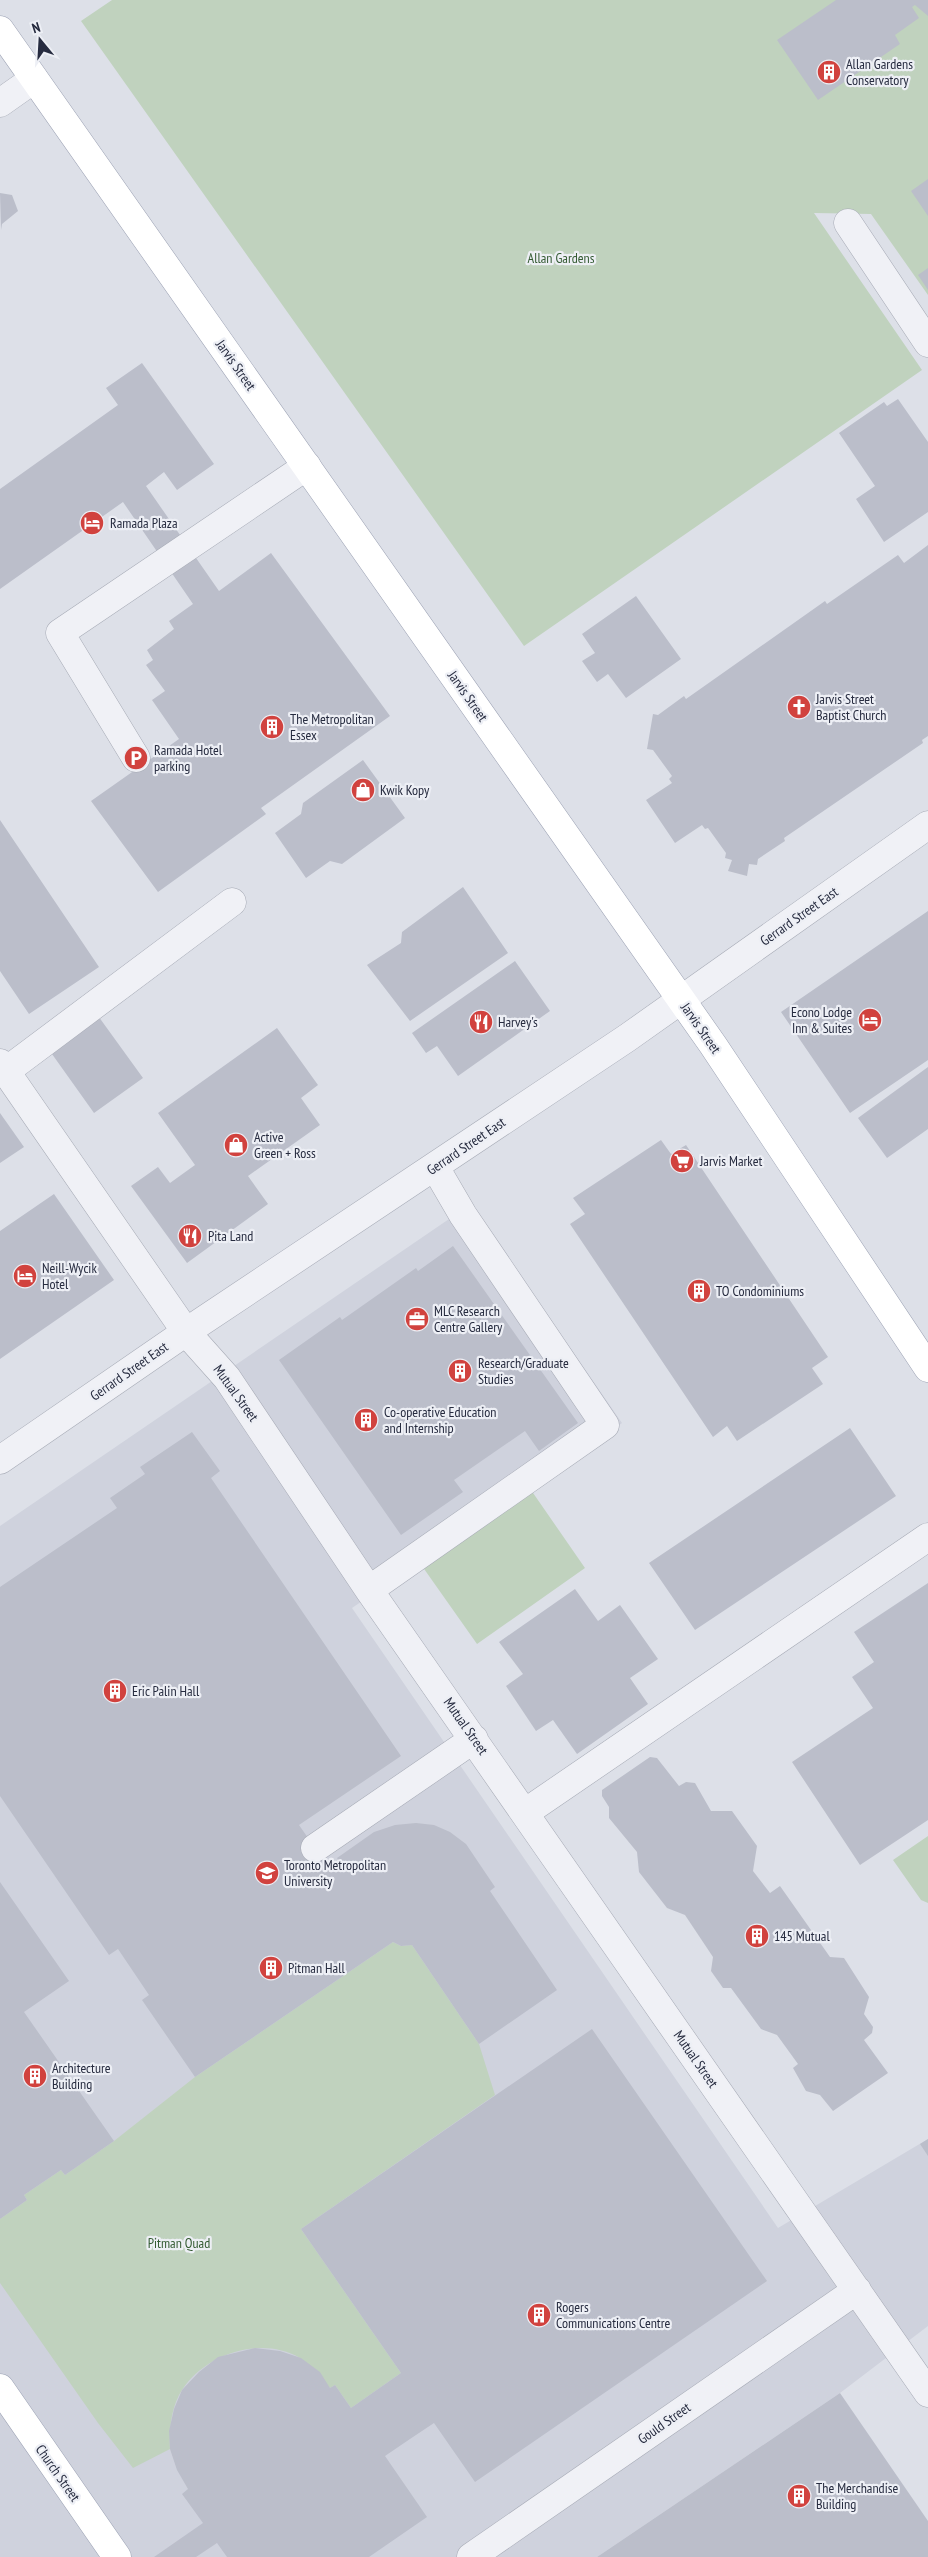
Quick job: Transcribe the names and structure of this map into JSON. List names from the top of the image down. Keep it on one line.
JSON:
{"streets":{"main road":["Jarvis Street","Church Street"],"street":["Gerrard Street East","Mutual Street","Gould Street"]},"crossings":[["Jarvis Street","Gerrard Street East"],["Gerrard Street East","Mutual Street"],["Mutual Street","Gould Street"]],"parks":["Allan Gardens","Pitman Quad"],"places":{"building":["Allan Gardens Conservatory","The Metropolitan Essex","TO Condominiums","Research/Graduate Studies","Co-operative Education and Internship","Eric Palin Hall","145 Mutual","Pitman Hall","Architecture Building","Rogers Communications Centre","The Merchandise Building"],"hotel":["Ramada Plaza","Econo Lodge Inn & Suites","Neill-Wycik Hotel"],"church":["Jarvis Street Baptist Church"],"parking":["Ramada Hotel parking"],"shop":["Kwik Kopy","Active Green + Ross"],"restaurant":["Harvey's","Pita Land"],"supermarket":["Jarvis Market"],"office":["MLC Research Centre Gallery"],"school or university":["Toronto Metropolitan University"]},"north":"top"}
